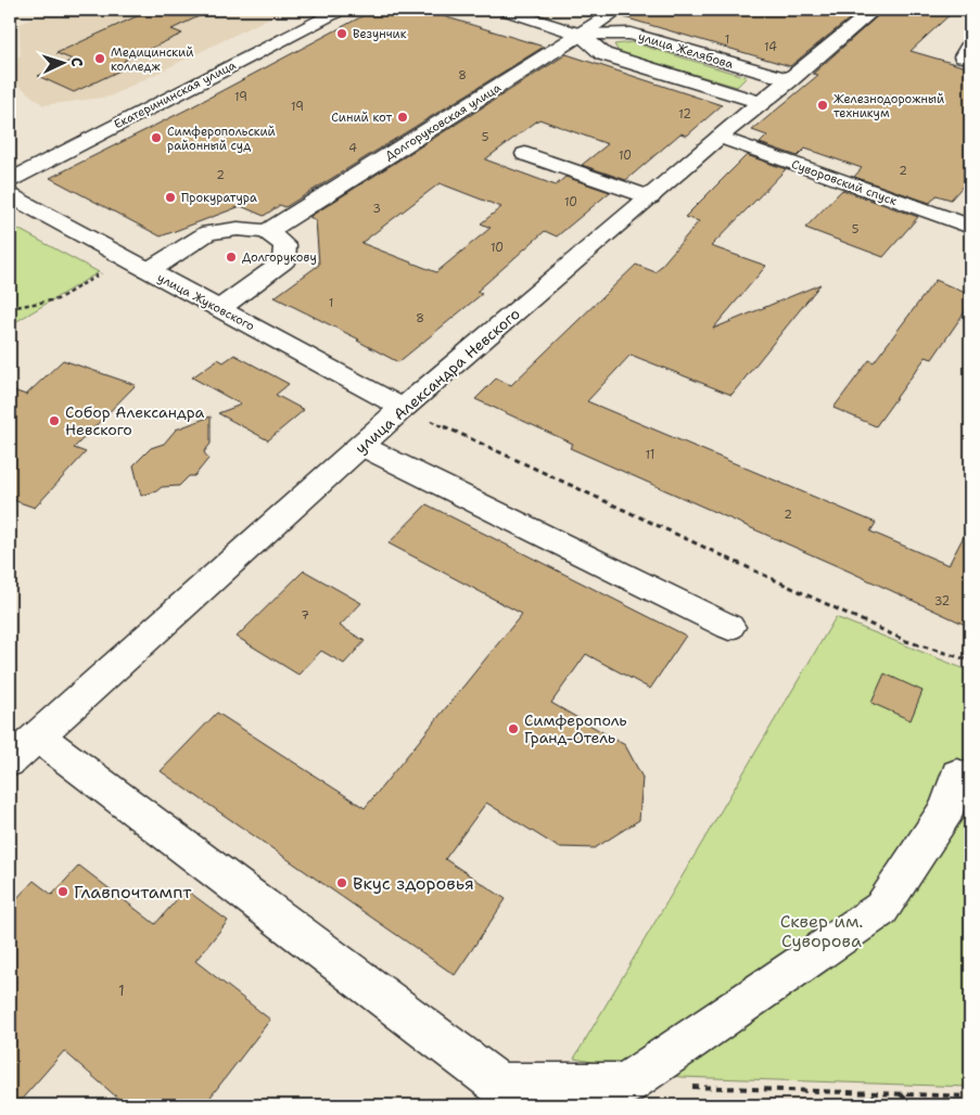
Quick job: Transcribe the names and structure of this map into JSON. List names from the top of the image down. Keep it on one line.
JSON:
{"streets":{"main road":["улица Желябова","Екатерининская улица","Долгоруковская улица","Суворовский спуск","улица Жуковского","улица Александра Невского"]},"crossings":[["улица Желябова","Долгоруковская улица"],["улица Желябова","улица Александра Невского"],["Суворовский спуск","улица Александра Невского"],["улица Жуковского","улица Александра Невского"]],"parks":["Сквер им. Суворова"],"places":["Везунчик","Медицинский колледж","Железнодорожный техникум","Синий кот","Симферопольский районный суд","Прокуратура","Долгорукову","Собор Александра Невского","Симферополь Гранд-Отель","Вкус здоровья","Главпочтампт"],"house_numbers":["1","14","8","19","19","12","5","4","10","2","2","10","3","5","10","1","8","11","2","32","7","1"],"north":"right"}
